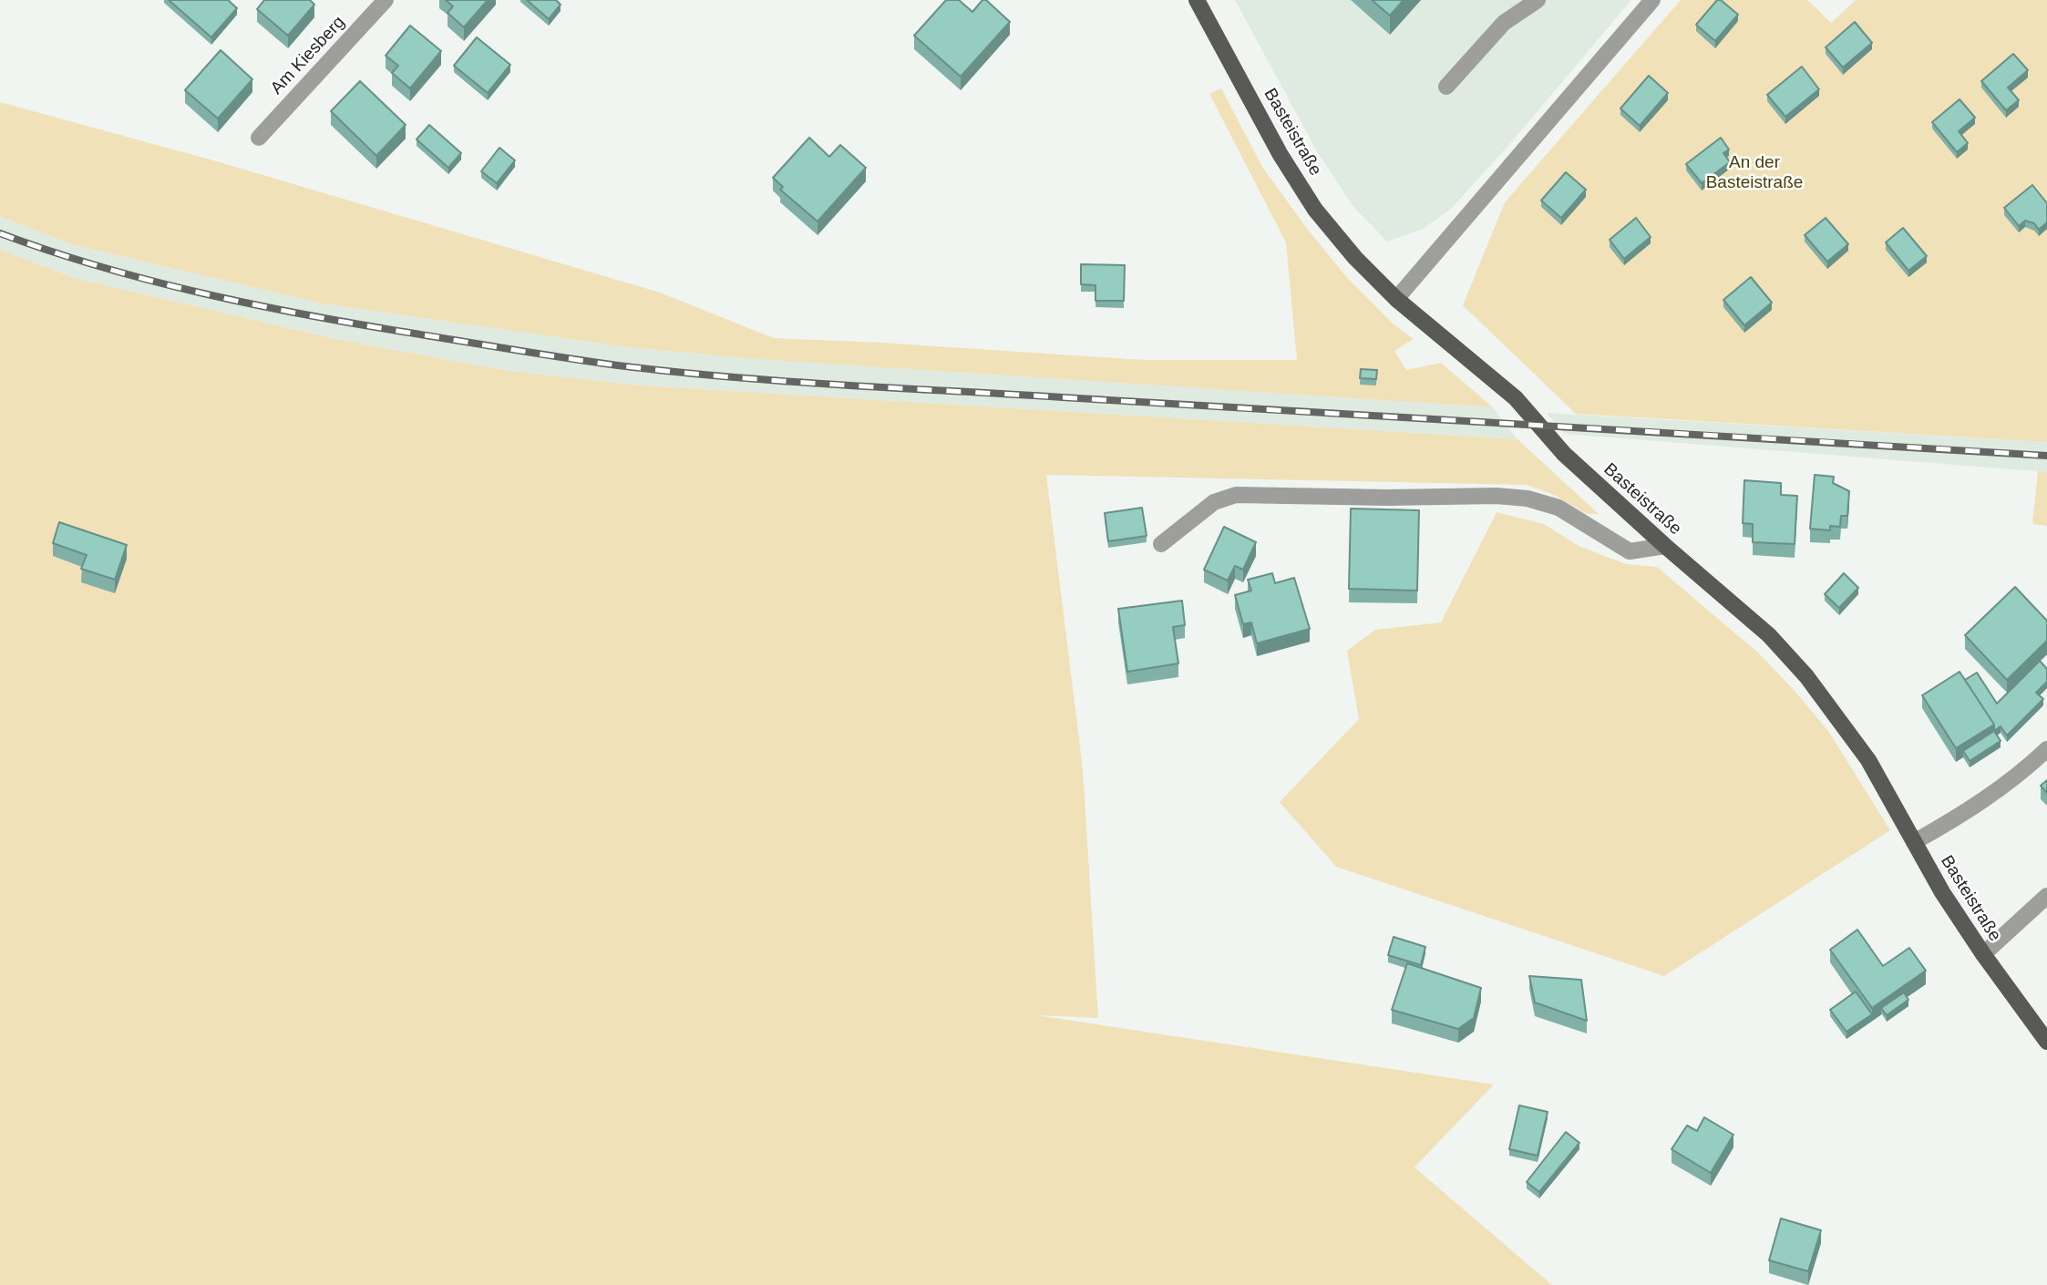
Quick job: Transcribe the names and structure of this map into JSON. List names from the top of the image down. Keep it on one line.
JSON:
{"streets":{"main road":["Basteistraße"],"street":["Am Kiesberg"]},"parks":["An der Basteistraße"]}
